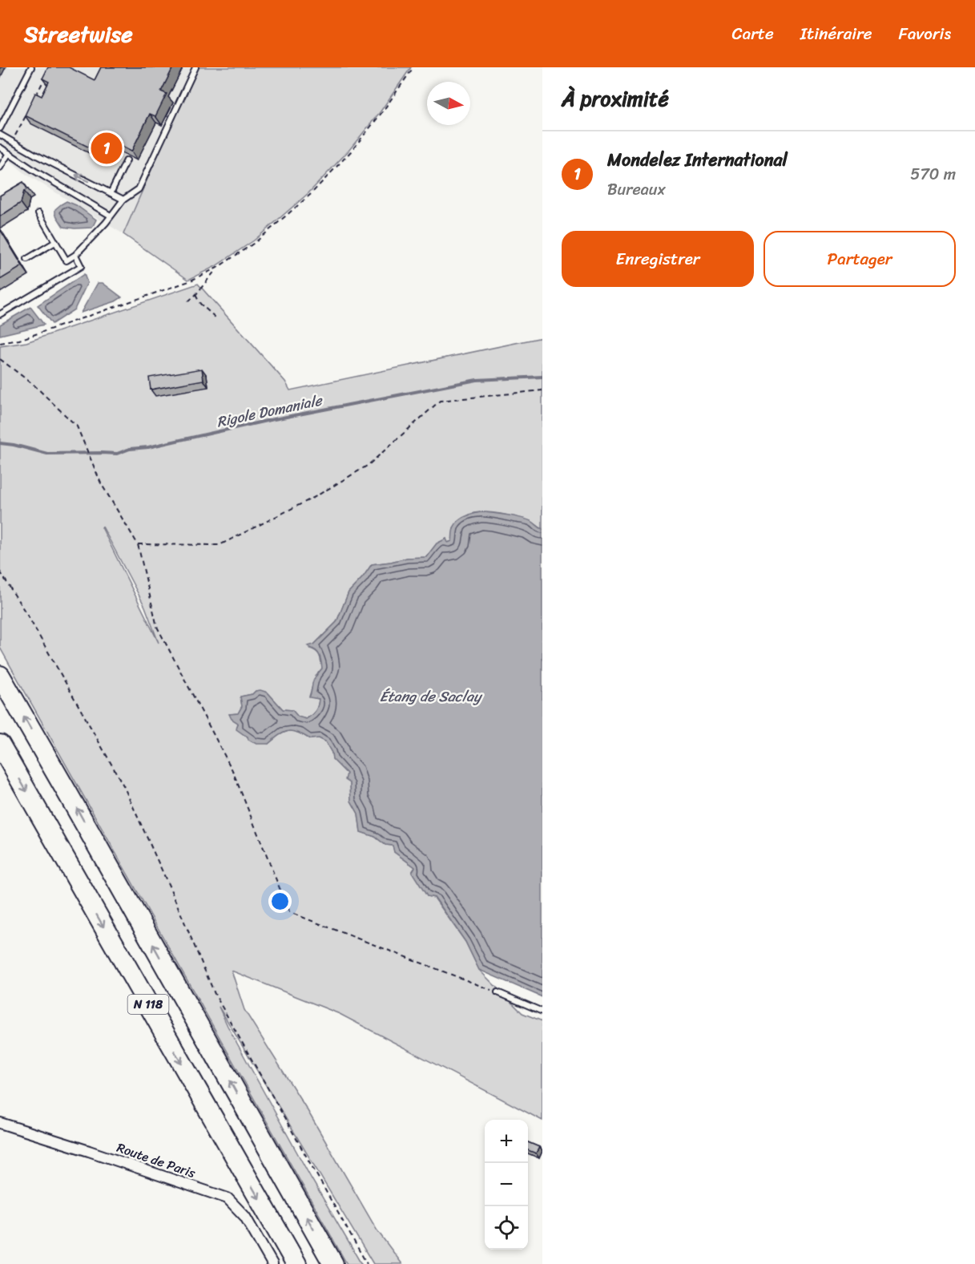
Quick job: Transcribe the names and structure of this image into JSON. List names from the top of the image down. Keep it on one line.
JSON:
{"streets":{"highway":["N 118"],"street":["Route de Paris"]},"water":["Rigole Domaniale","Étang de Saclay"],"north":"right","page":{"header":"Streetwise","nav":["Carte","Itinéraire","Favoris"],"heading":"À proximité","list":[{"mark":"1","name":"Mondelez International","note":"Bureaux","value":"570 m"}],"pins":"1","buttons":["Enregistrer","Partager"],"map_buttons":["+","−"]}}
